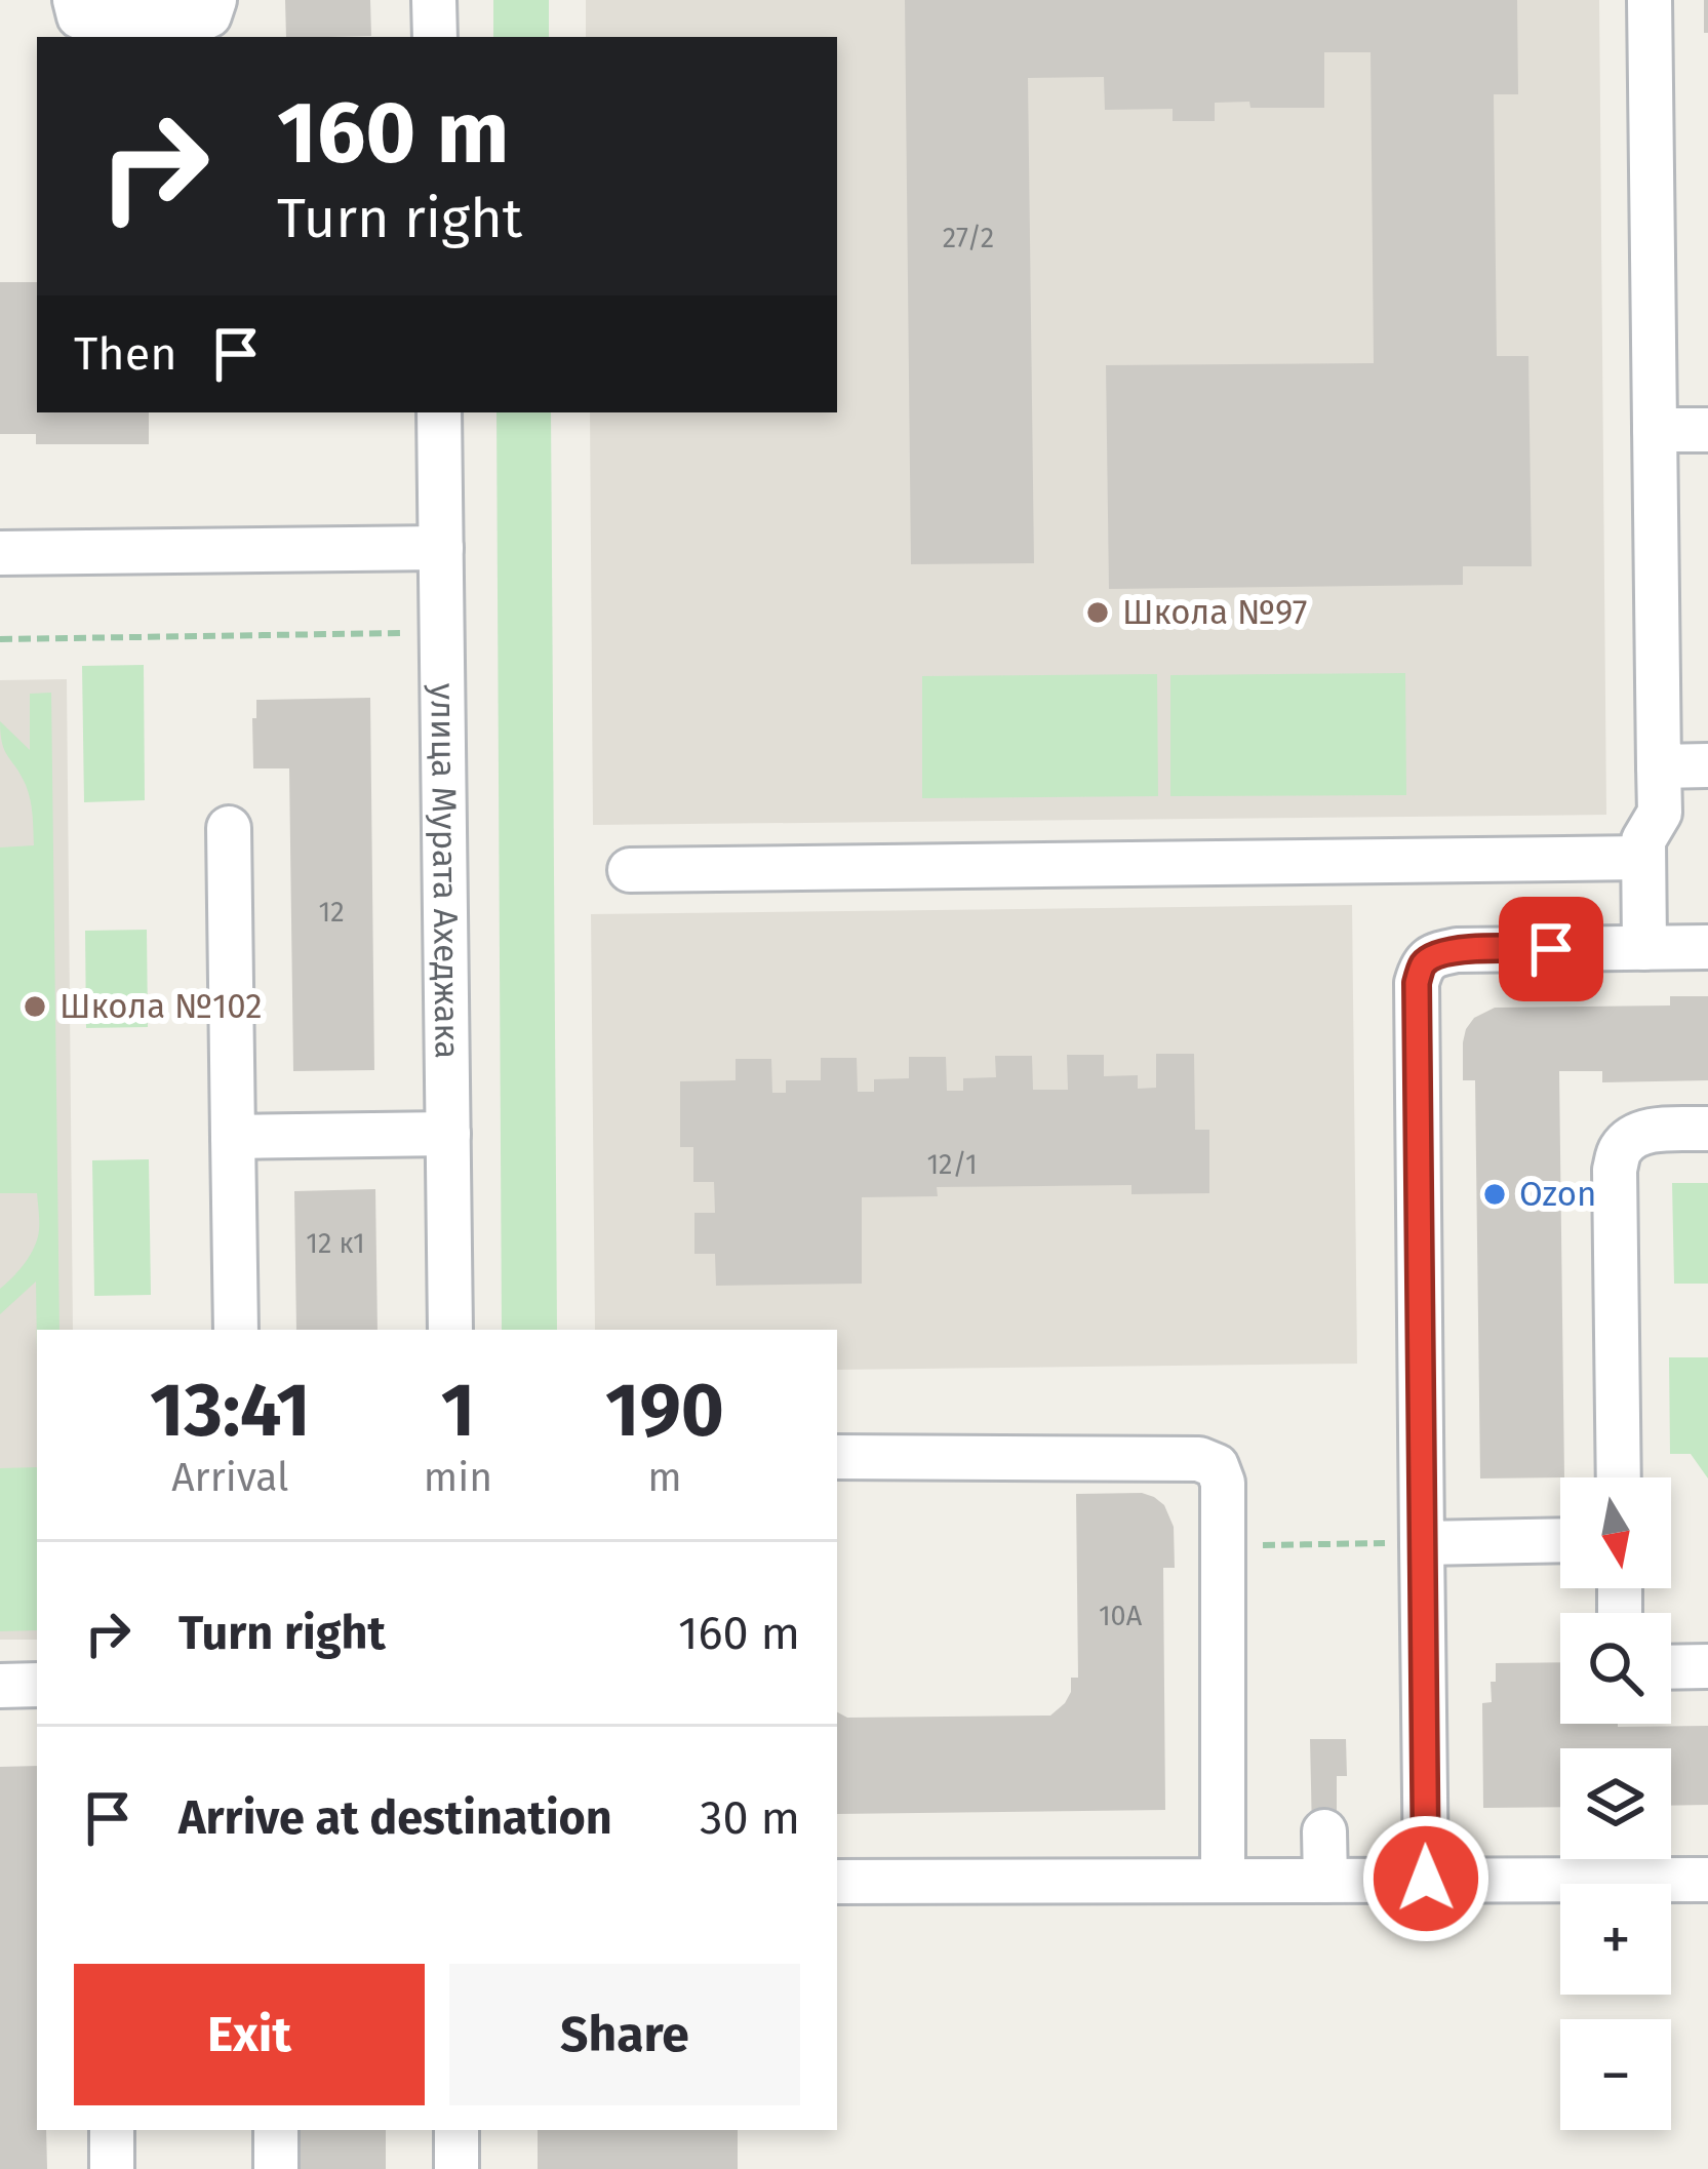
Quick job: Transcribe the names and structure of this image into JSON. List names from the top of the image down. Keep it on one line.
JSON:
{"streets":{"street":["улица Мурата Ахеджака"]},"places":["Школа №97","Школа №102","Ozon"],"house_numbers":["27/2","12","12/1","12 к1","10А"],"north":"bottom","page":{"turn":["160 m","Turn right"],"then":"Then","eta":["13:41","Arrival","1","min","190","m"],"map_buttons":["+","−"],"list":[{"name":"Turn right","value":"160 m"},{"name":"Arrive at destination","value":"30 m"}],"buttons":["Exit","Share"]}}
